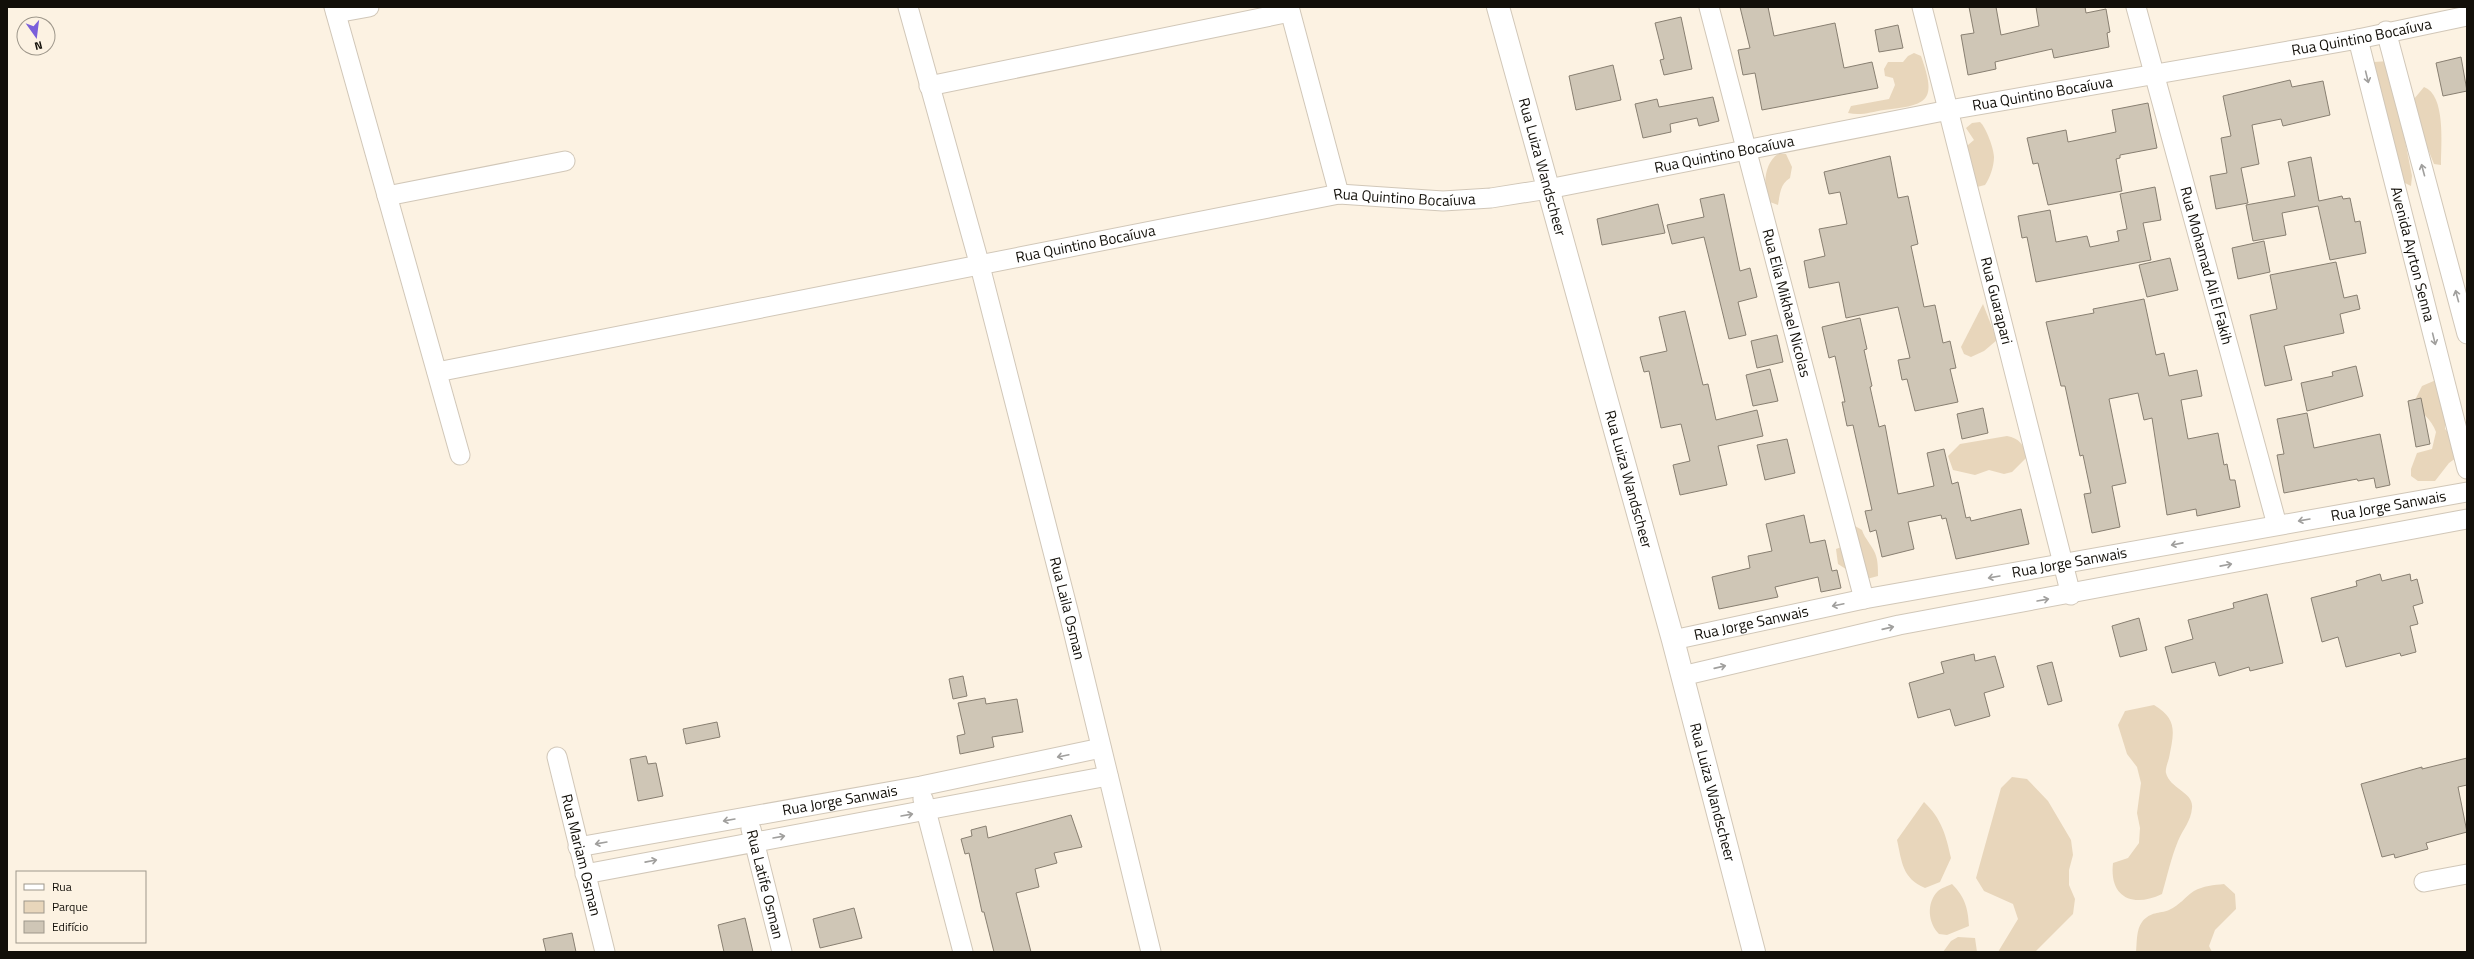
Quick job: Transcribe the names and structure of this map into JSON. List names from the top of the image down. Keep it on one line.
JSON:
{"streets":{"main road":["Rua Luiza Wandscheer"],"street":["Rua Quintino Bocaíuva","Avenida Ayrton Senna","Rua Mohamad Ali El Fakih","Rua Guarapari","Rua Elia Mikhael Nicolas","Rua Jorge Sanwais","Rua Laila Osman","Rua Mariam Osman","Rua Latife Osman"]},"crossings":[["Rua Quintino Bocaíuva","Rua Luiza Wandscheer"],["Rua Quintino Bocaíuva","Avenida Ayrton Senna"],["Rua Quintino Bocaíuva","Rua Mohamad Ali El Fakih"],["Rua Quintino Bocaíuva","Rua Guarapari"],["Rua Quintino Bocaíuva","Rua Elia Mikhael Nicolas"],["Rua Quintino Bocaíuva","Rua Laila Osman"],["Rua Luiza Wandscheer","Rua Jorge Sanwais"],["Rua Mohamad Ali El Fakih","Rua Jorge Sanwais"],["Rua Guarapari","Rua Jorge Sanwais"],["Rua Elia Mikhael Nicolas","Rua Jorge Sanwais"],["Rua Jorge Sanwais","Rua Laila Osman"],["Rua Jorge Sanwais","Rua Mariam Osman"],["Rua Jorge Sanwais","Rua Latife Osman"]],"legend":["Rua","Parque","Edifício"],"north":"bottom"}
